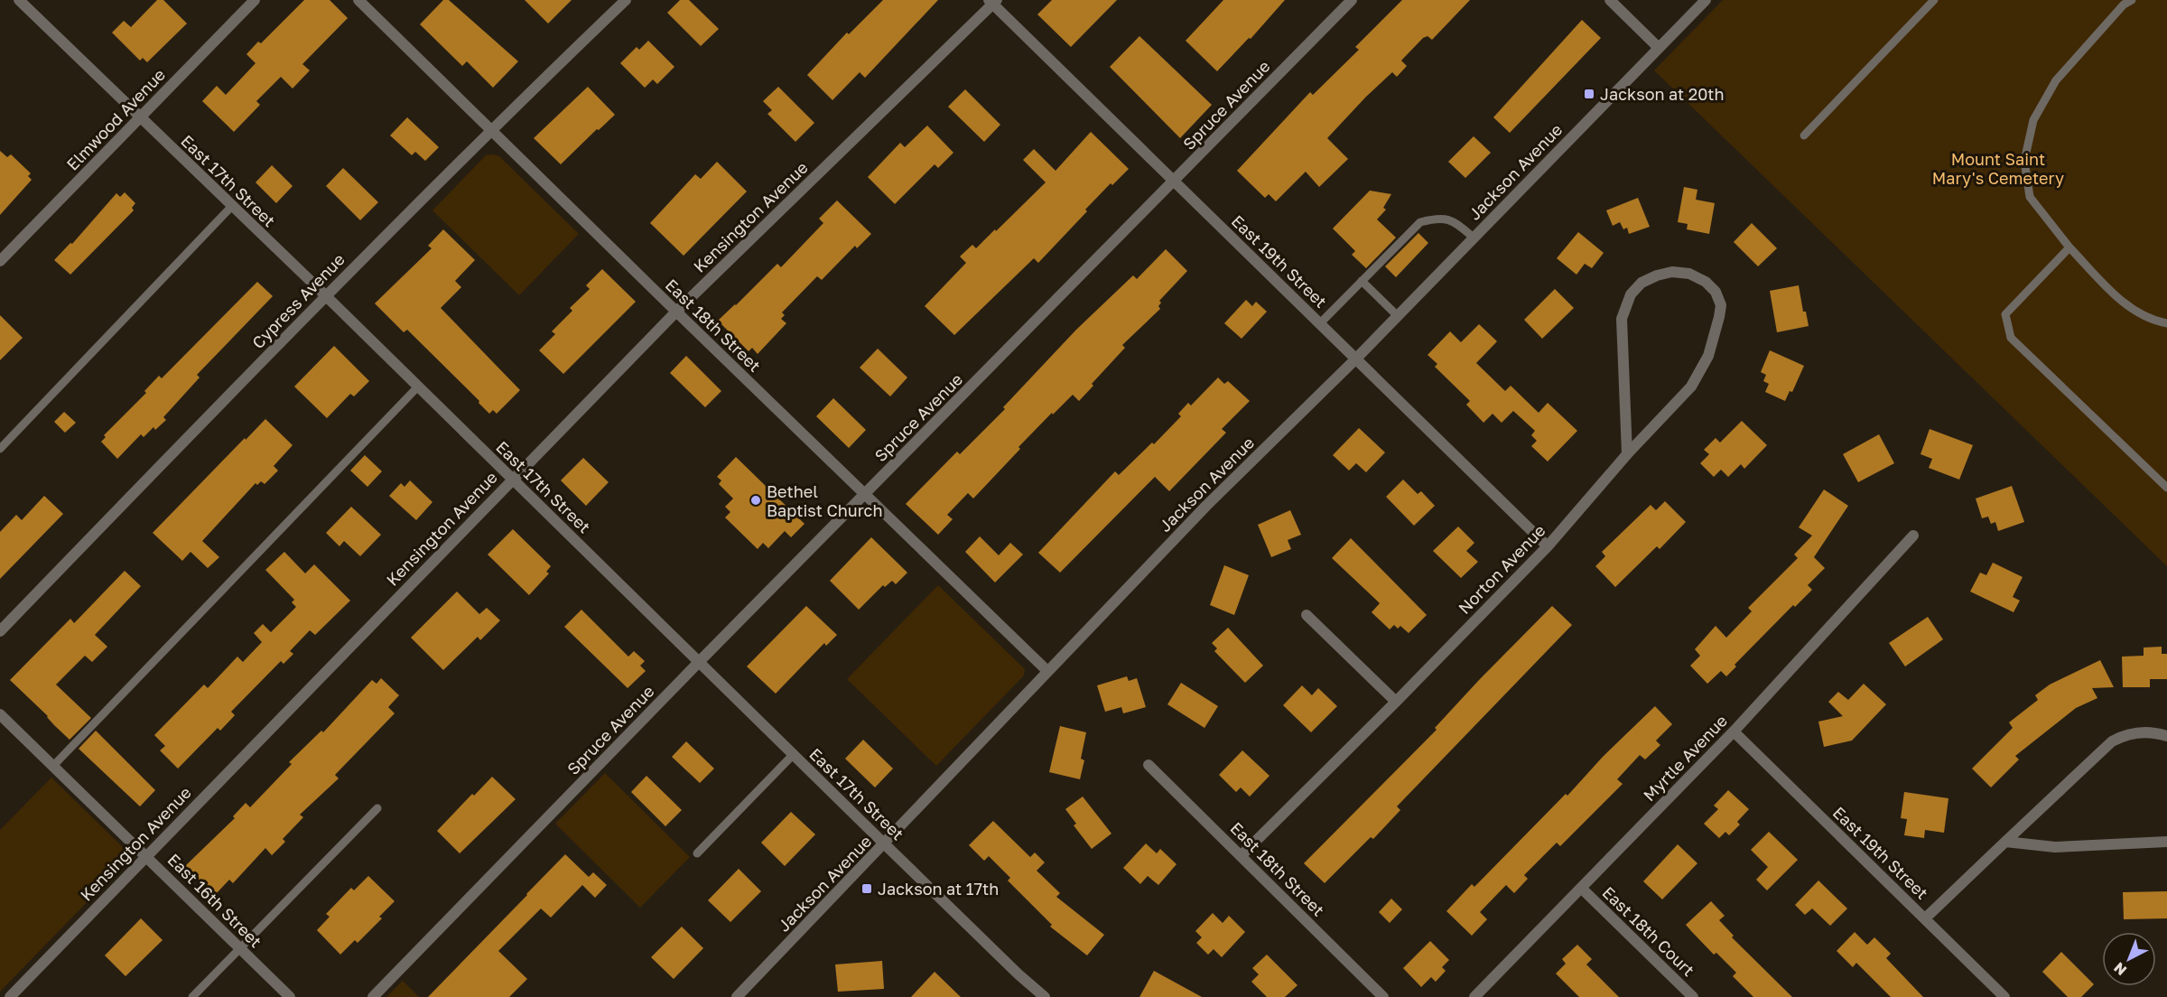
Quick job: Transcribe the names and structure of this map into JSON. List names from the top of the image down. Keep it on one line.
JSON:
{"streets":{"street":["Spruce Avenue","Elmwood Avenue","Jackson Avenue","East 17th Street","Kensington Avenue","East 19th Street","Cypress Avenue","East 18th Street","Norton Avenue","Myrtle Avenue","East 16th Street","East 18th Court"]},"crossings":[["Spruce Avenue","East 17th Street"],["Spruce Avenue","East 19th Street"],["Spruce Avenue","East 18th Street"],["Elmwood Avenue","East 17th Street"],["Jackson Avenue","East 17th Street"],["Jackson Avenue","East 19th Street"],["Jackson Avenue","East 18th Street"],["East 17th Street","Kensington Avenue"],["East 17th Street","Cypress Avenue"],["Kensington Avenue","East 19th Street"],["Kensington Avenue","East 18th Street"],["Kensington Avenue","East 16th Street"],["East 19th Street","Norton Avenue"],["East 19th Street","Myrtle Avenue"],["Cypress Avenue","East 18th Street"],["East 18th Street","Norton Avenue"],["Myrtle Avenue","East 18th Court"]],"parks":["Mount Saint Mary's Cemetery"],"places":{"transit":["Jackson at 20th","Jackson at 17th"],"other":["Bethel Baptist Church"]},"north":"bottom left"}
